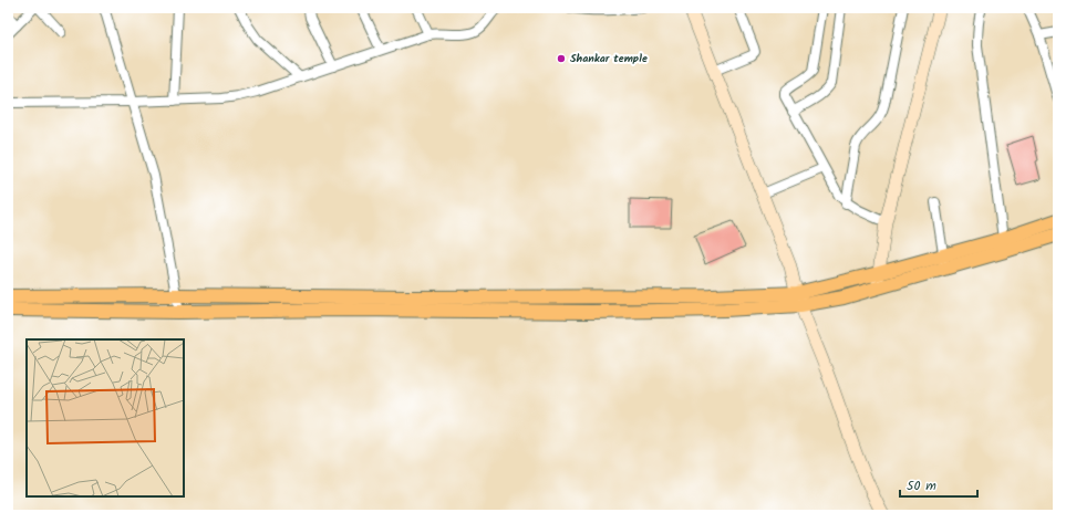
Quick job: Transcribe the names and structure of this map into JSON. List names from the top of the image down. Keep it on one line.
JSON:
{"places":["Shankar temple"],"scale_bar":"50 m"}
